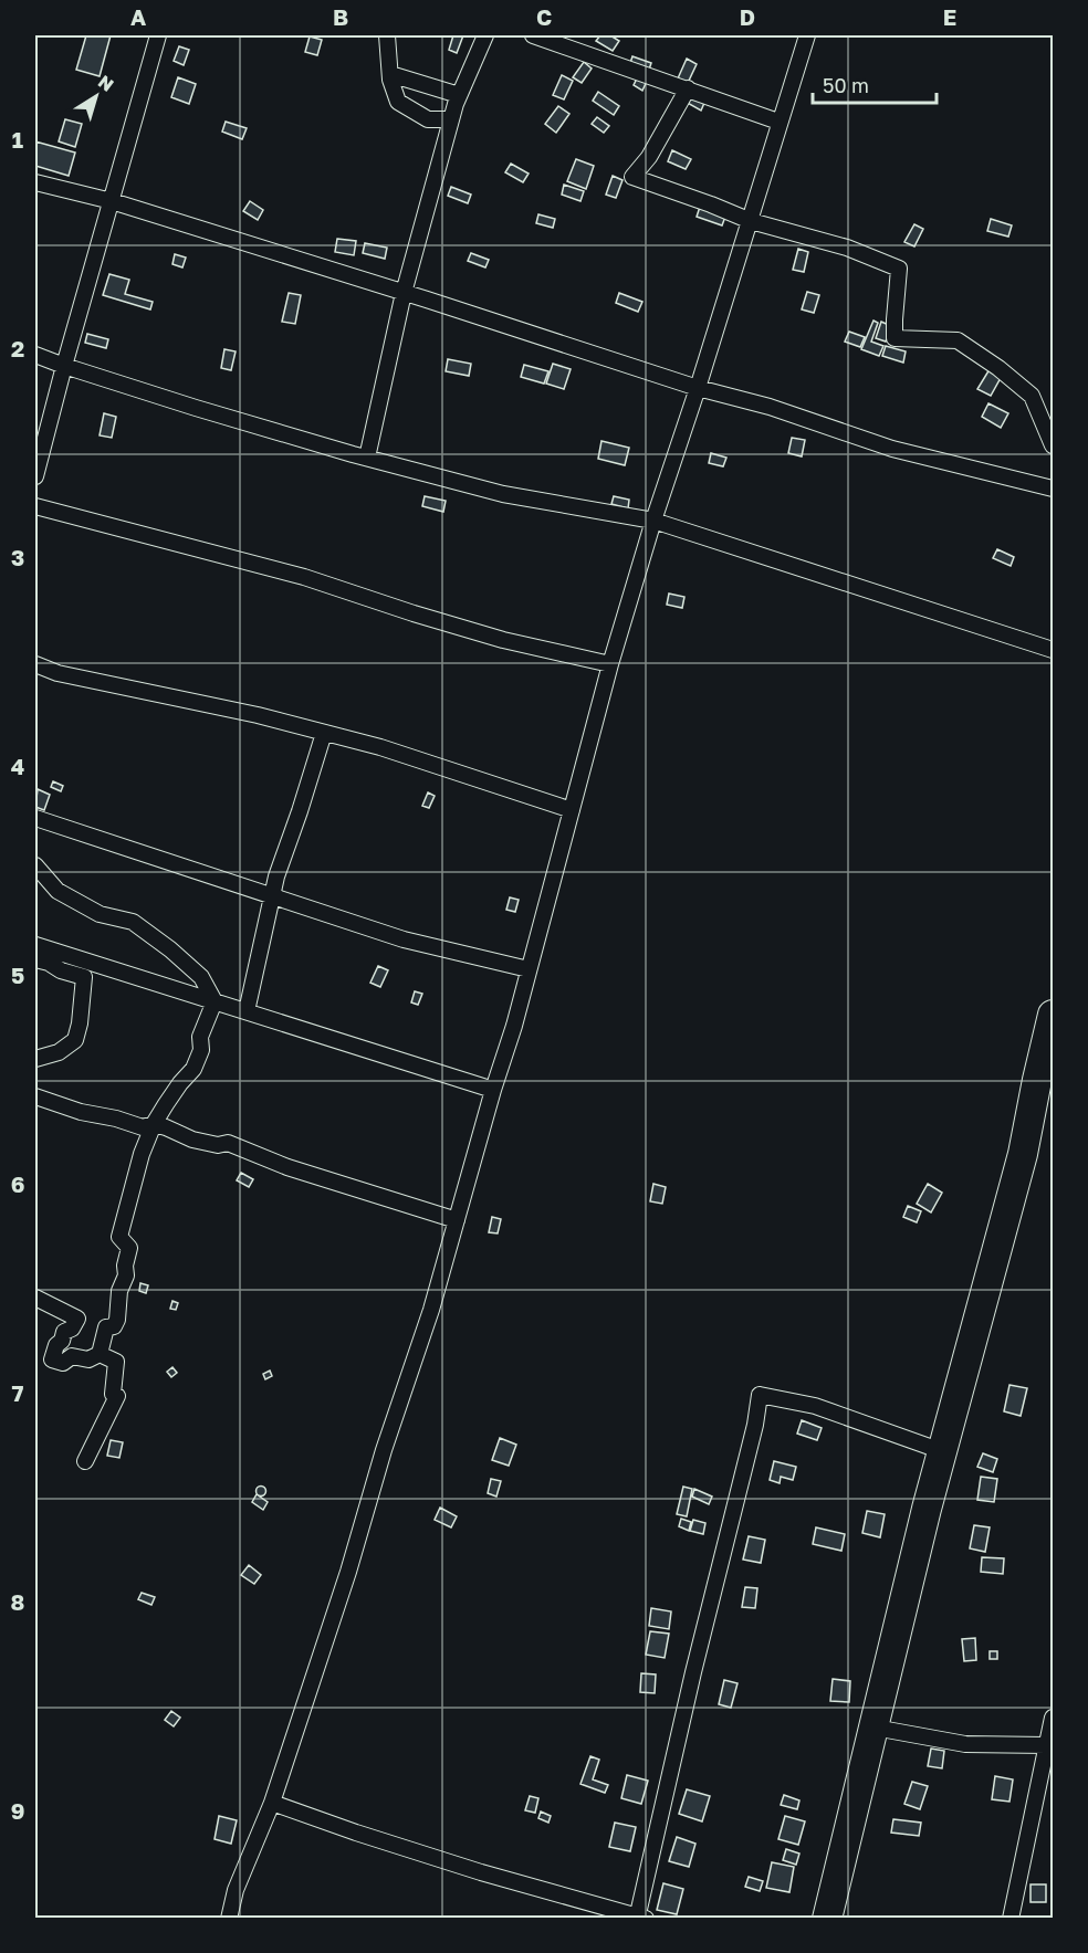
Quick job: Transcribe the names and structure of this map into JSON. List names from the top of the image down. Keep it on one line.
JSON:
{"scale_bar":"50 m","north":"top right","grid":{"columns":["A","B","C","D","E"],"rows":["1","2","3","4","5","6","7","8","9"]}}
